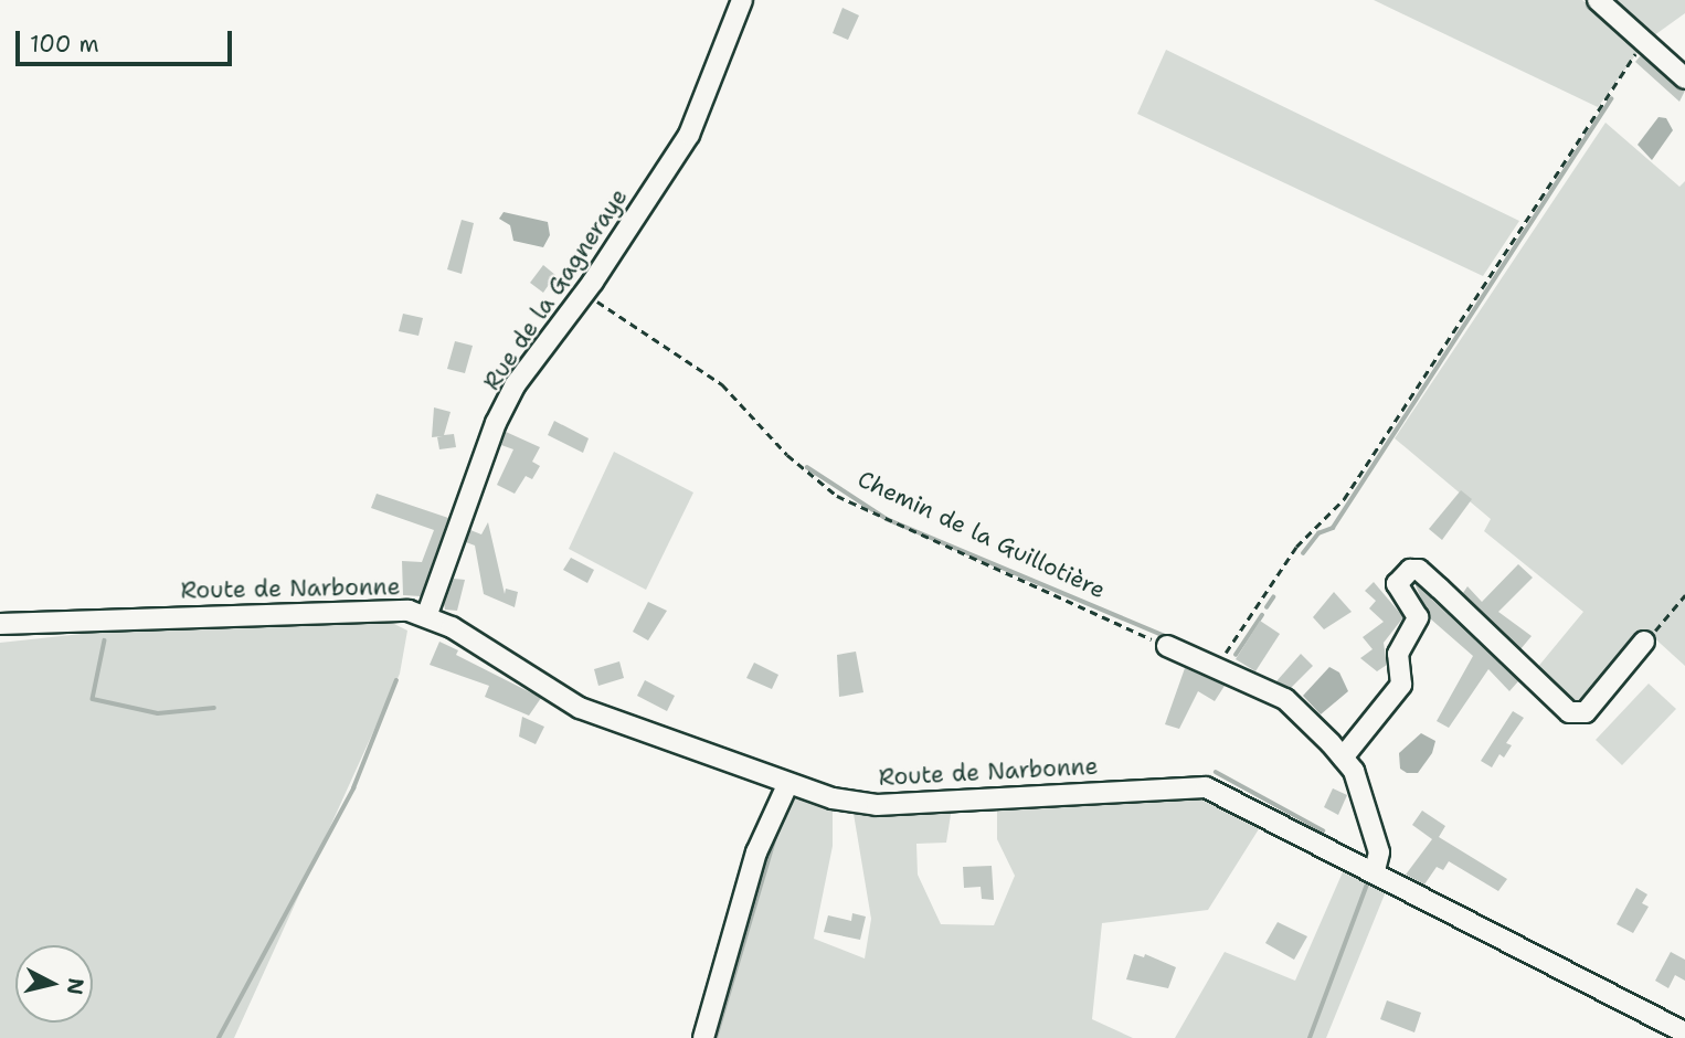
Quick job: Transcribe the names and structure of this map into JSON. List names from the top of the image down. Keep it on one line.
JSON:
{"streets":{"street":["Rue de la Gagneraye","Route de Narbonne"],"path":["Chemin de la Guillotière"]},"crossings":[["Rue de la Gagneraye","Chemin de la Guillotière"],["Rue de la Gagneraye","Route de Narbonne"]],"scale_bar":"100 m","north":"right"}
